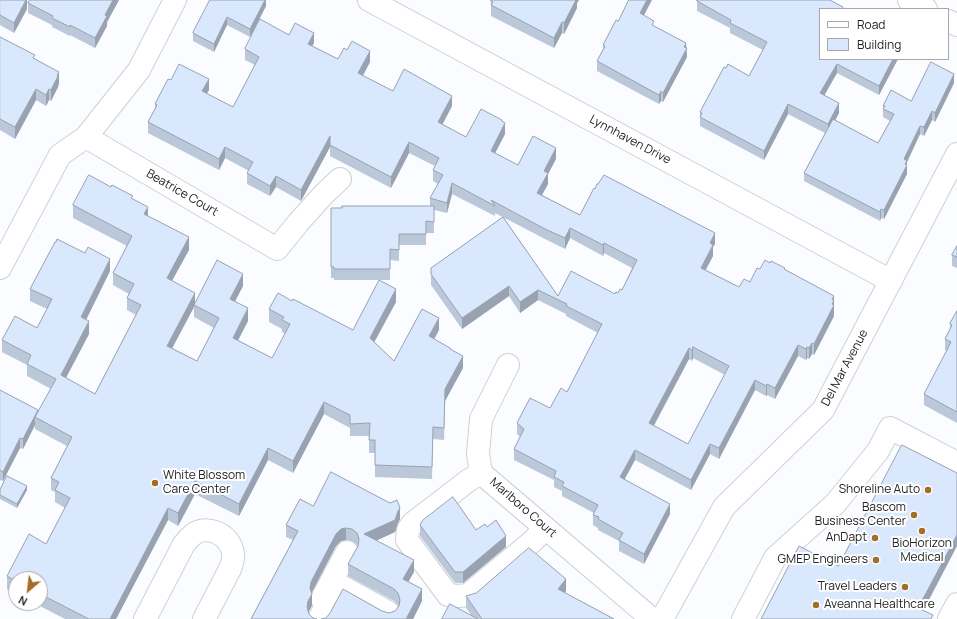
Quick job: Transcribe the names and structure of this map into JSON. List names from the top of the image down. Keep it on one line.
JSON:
{"streets":{"street":["Lynnhaven Drive","Beatrice Court","Del Mar Avenue","Marlboro Court"]},"crossings":[["Lynnhaven Drive","Del Mar Avenue"]],"places":["White Blossom Care Center","Shoreline Auto","Bascom Business Center","BioHorizon Medical","AnDapt","GMEP Engineers","Travel Leaders","Aveanna Healthcare"],"legend":["Road","Building"],"north":"bottom left"}
